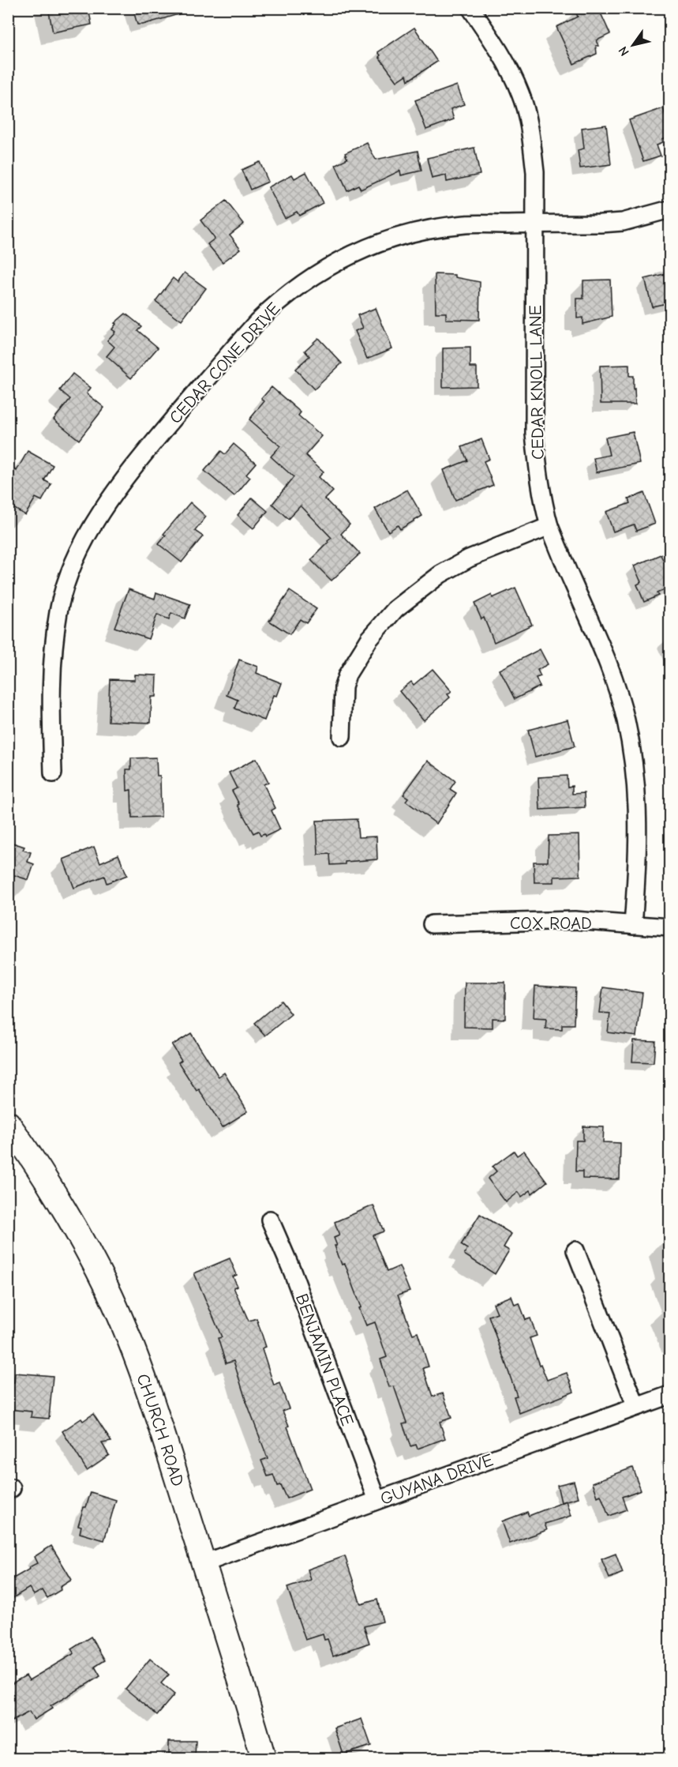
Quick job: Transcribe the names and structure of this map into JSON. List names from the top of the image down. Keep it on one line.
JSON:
{"streets":{"main road":["CHURCH ROAD"],"street":["CEDAR CONE DRIVE","CEDAR KNOLL LANE","COX ROAD","BENJAMIN PLACE","GUYANA DRIVE"]},"crossings":[["CEDAR CONE DRIVE","CEDAR KNOLL LANE"],["CEDAR KNOLL LANE","COX ROAD"],["BENJAMIN PLACE","GUYANA DRIVE"],["CHURCH ROAD","GUYANA DRIVE"]],"north":"bottom left"}
